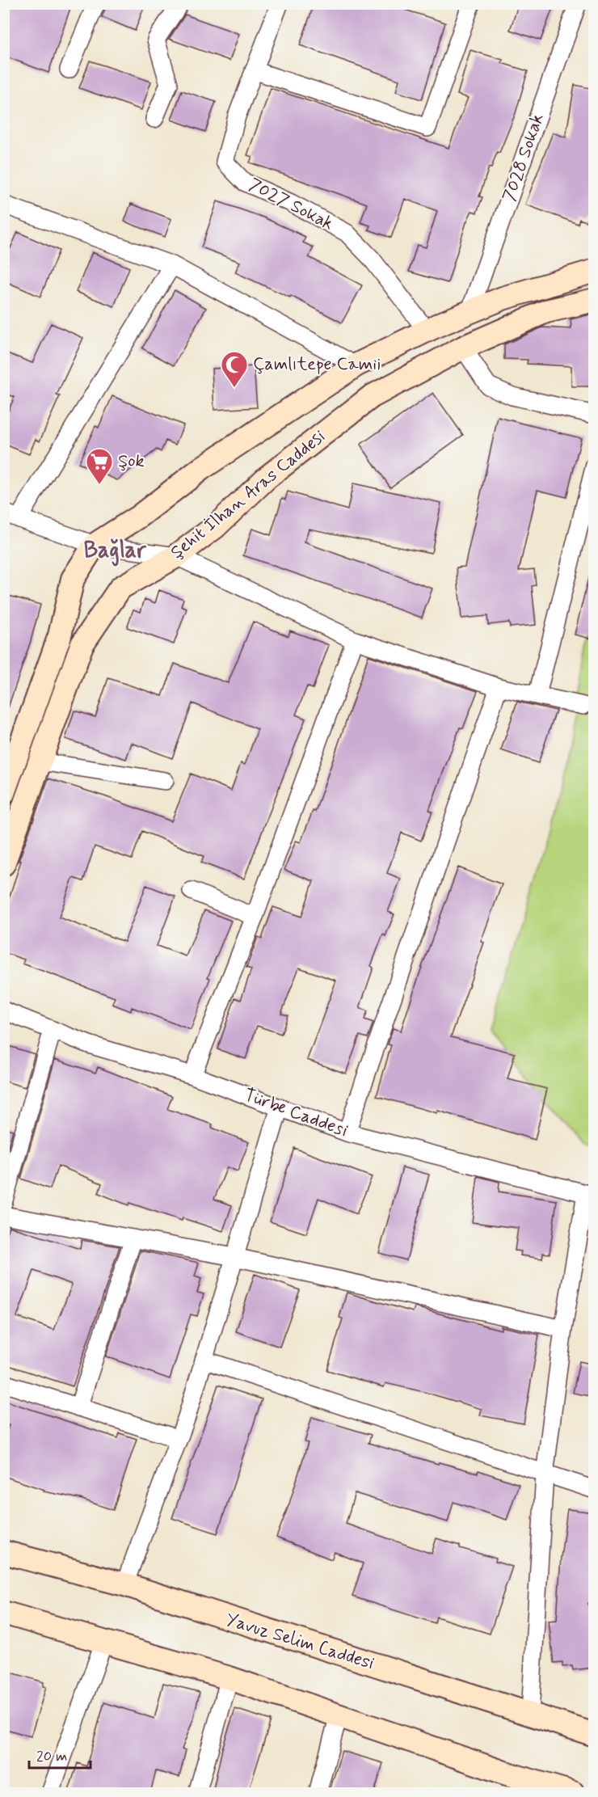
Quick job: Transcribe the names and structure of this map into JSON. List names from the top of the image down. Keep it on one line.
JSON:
{"streets":{"main road":["Şehit İlhan Aras Caddesi","Yavuz Selim Caddesi"],"street":["7028 Sokak","7027 Sokak","Türbe Caddesi"]},"districts":["Bağlar"],"places":{"mosque":["Çamlıtepe Camii"],"supermarket":["Şok"]},"scale_bar":"20 m"}
